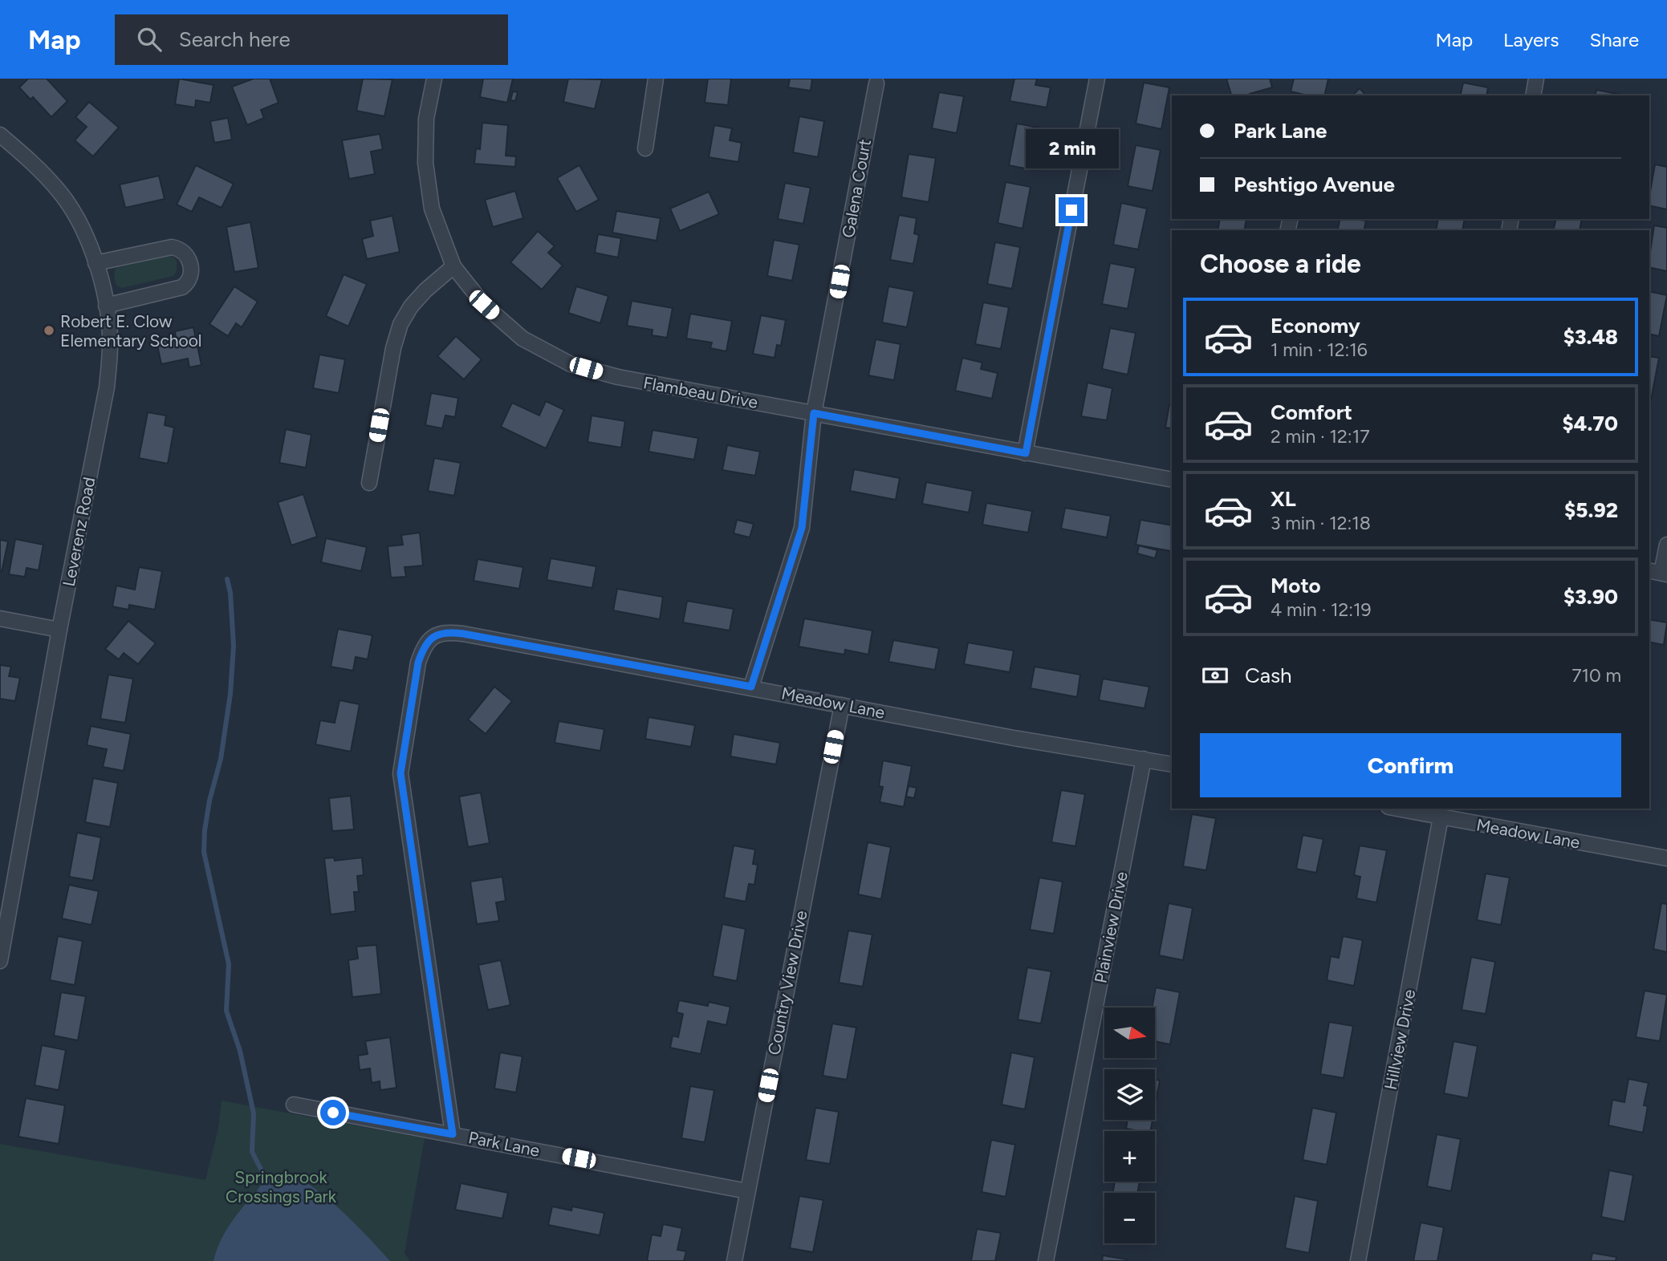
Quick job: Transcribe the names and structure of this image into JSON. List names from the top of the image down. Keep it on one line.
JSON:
{"streets":{"street":["Galena Court","Flambeau Drive","Leverenz Road","Meadow Lane","Plainview Drive","Country View Drive","Hillview Drive","Park Lane"]},"crossings":[["Galena Court","Flambeau Drive"],["Galena Court","Meadow Lane"],["Meadow Lane","Plainview Drive"],["Meadow Lane","Country View Drive"],["Meadow Lane","Hillview Drive"],["Meadow Lane","Park Lane"],["Country View Drive","Park Lane"]],"parks":["Springbrook Crossings Park"],"places":["Robert E. Clow Elementary School"],"north":"right","page":{"header":"Map","search":"Search here","nav":["Map","Layers","Share"],"banner":["Park Lane","Peshtigo Avenue"],"bubble":"2 min","heading":"Choose a ride","list":[{"name":"Economy","note":"1 min · 12:16","value":"$3.48"},{"name":"Comfort","note":"2 min · 12:17","value":"$4.70"},{"name":"XL","note":"3 min · 12:18","value":"$5.92"},{"name":"Moto","note":"4 min · 12:19","value":"$3.90"}],"pay":["Cash","710 m"],"buttons":"Confirm","map_buttons":["+","−"]}}
